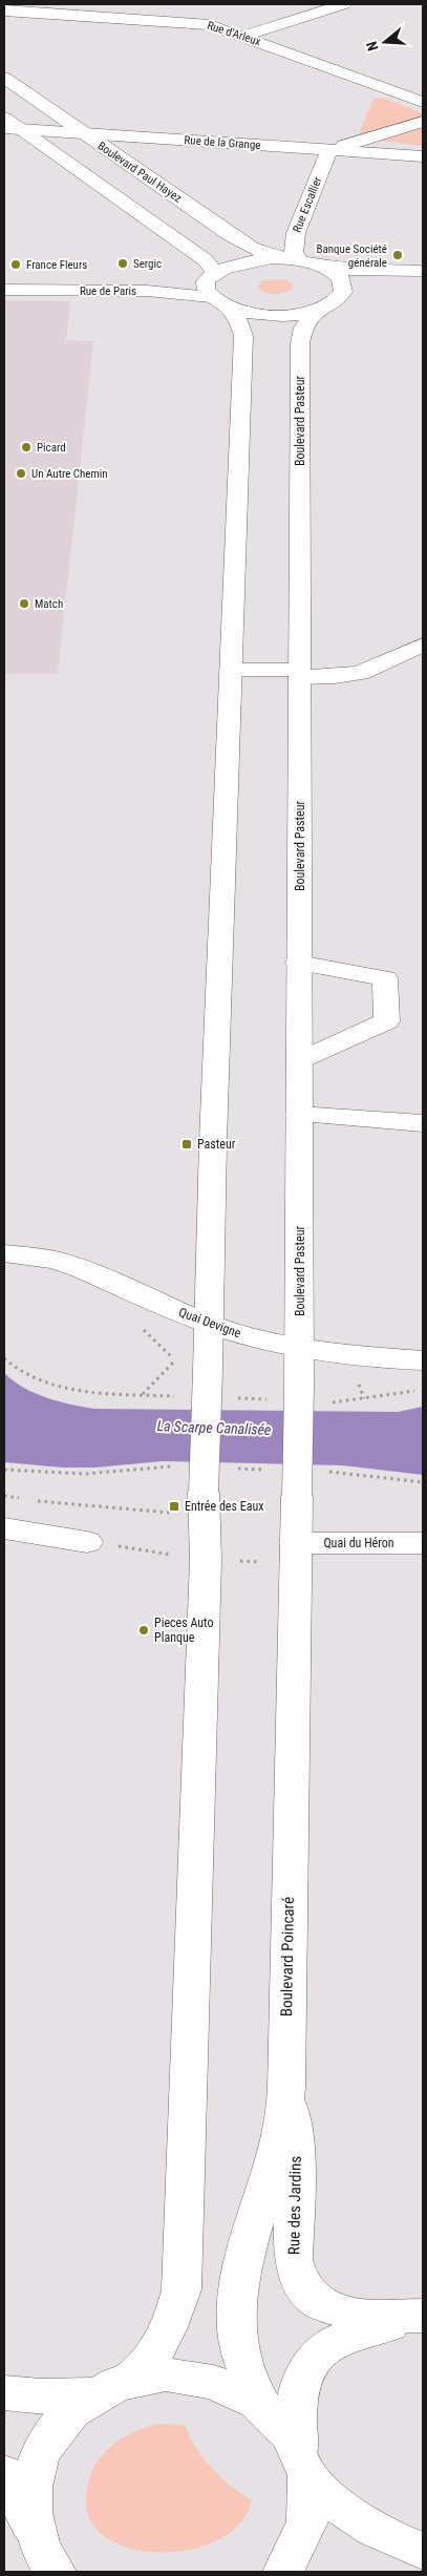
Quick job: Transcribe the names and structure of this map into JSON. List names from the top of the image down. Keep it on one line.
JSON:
{"streets":{"main road":["Rue d'Arleux","Rue de la Grange","Boulevard Paul Hayez","Rue Escallier","Rue de Paris","Boulevard Pasteur","Quai Devigne","Quai du Héron","Boulevard Poincaré","Rue des Jardins"]},"crossings":[["Rue de la Grange","Boulevard Paul Hayez"],["Rue de la Grange","Rue Escallier"],["Boulevard Paul Hayez","Rue de Paris"],["Rue de Paris","Boulevard Pasteur"],["Boulevard Pasteur","Quai Devigne"],["Boulevard Pasteur","Boulevard Poincaré"],["Quai du Héron","Boulevard Poincaré"],["Boulevard Poincaré","Rue des Jardins"]],"water":["La Scarpe Canalisée"],"places":{"other":["Banque Société générale","Sergic","France Fleurs","Picard","Un Autre Chemin","Match","Pieces Auto Planque"],"transit":["Pasteur","Entrée des Eaux"]},"north":"left"}
